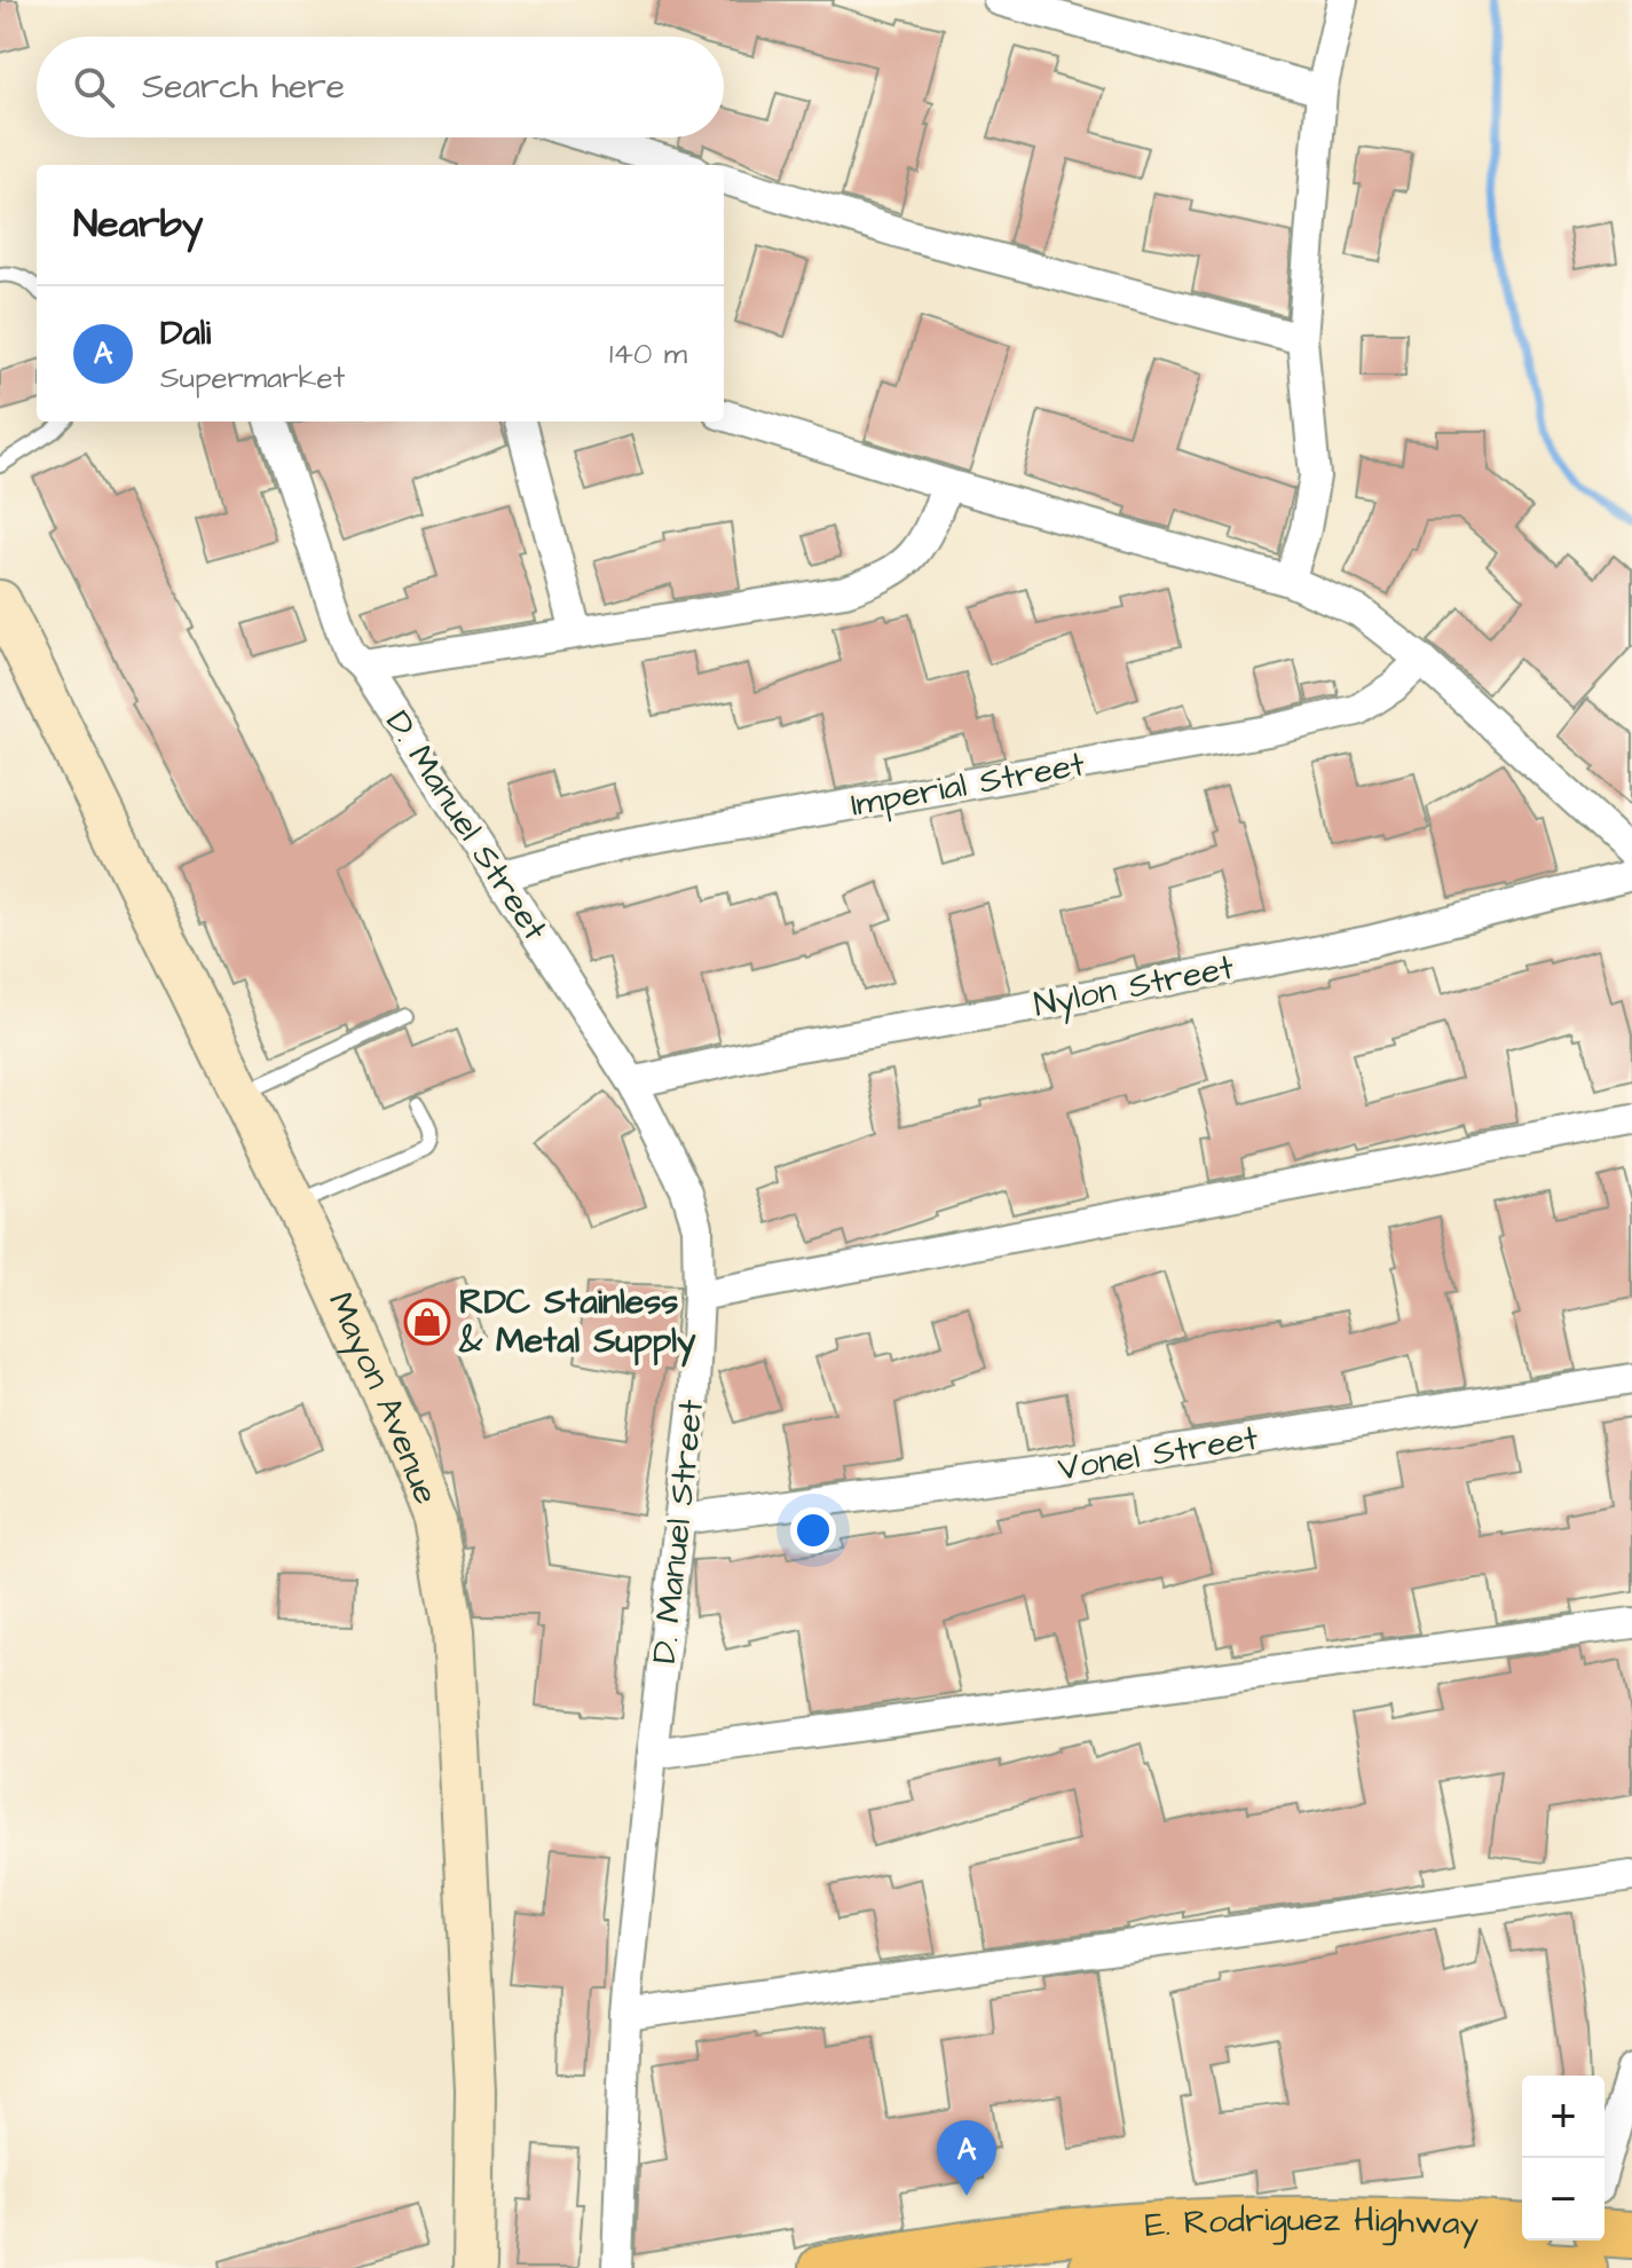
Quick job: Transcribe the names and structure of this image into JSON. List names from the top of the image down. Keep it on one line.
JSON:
{"streets":{"main road":["Mayon Avenue","E. Rodriguez Highway"],"street":["Imperial Street","D. Manuel Street","Nylon Street","Vonel Street"]},"crossings":[["Imperial Street","D. Manuel Street"],["D. Manuel Street","Nylon Street"],["D. Manuel Street","Vonel Street"]],"places":{"shop":["RDC Stainless & Metal Supply"]},"page":{"search":"Search here","heading":"Nearby","list":[{"mark":"A","name":"Dali","note":"Supermarket","value":"140 m"}],"map_buttons":["+","−"],"pins":"A"}}
